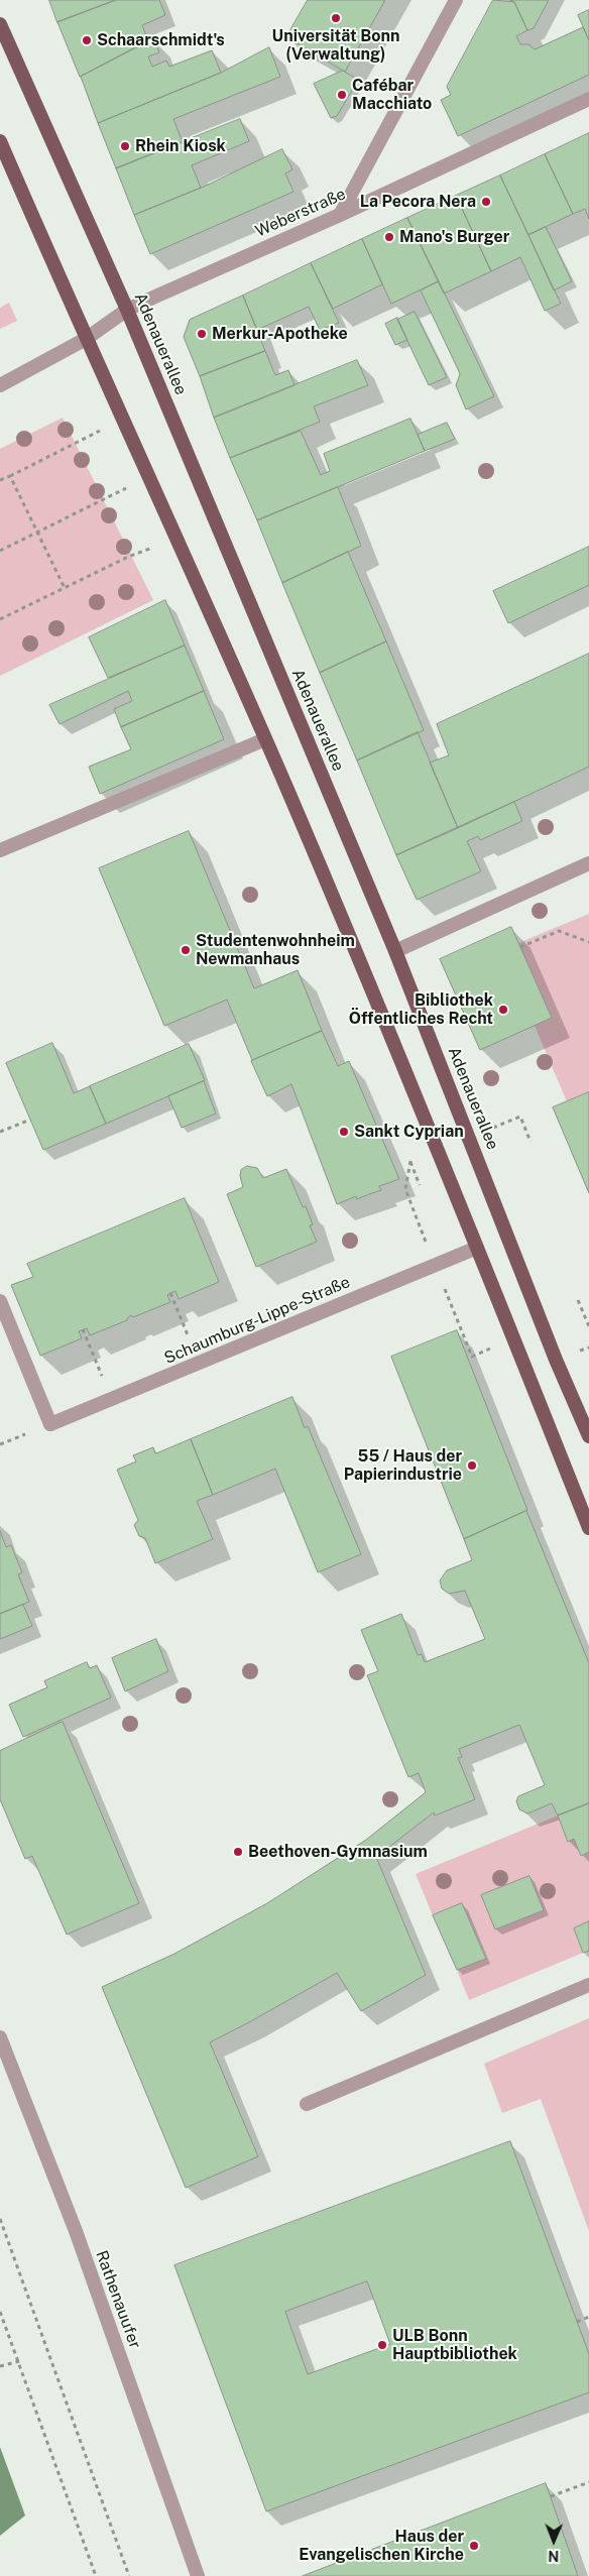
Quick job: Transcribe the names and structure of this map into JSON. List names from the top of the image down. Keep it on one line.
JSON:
{"streets":{"main road":["Adenauerallee"],"street":["Weberstraße","Schaumburg-Lippe-Straße","Rathenauufer"]},"crossings":[["Weberstraße","Adenauerallee"]],"places":["Universität Bonn (Verwaltung)","Schaarschmidt's","Cafébar Macchiato","Rhein Kiosk","La Pecora Nera","Mano's Burger","Merkur-Apotheke","Studentenwohnheim Newmanhaus","Bibliothek Öffentliches Recht","Sankt Cyprian","55 / Haus der Papierindustrie","Beethoven-Gymnasium","ULB Bonn Hauptbibliothek","Haus der Evangelischen Kirche"],"north":"bottom"}
